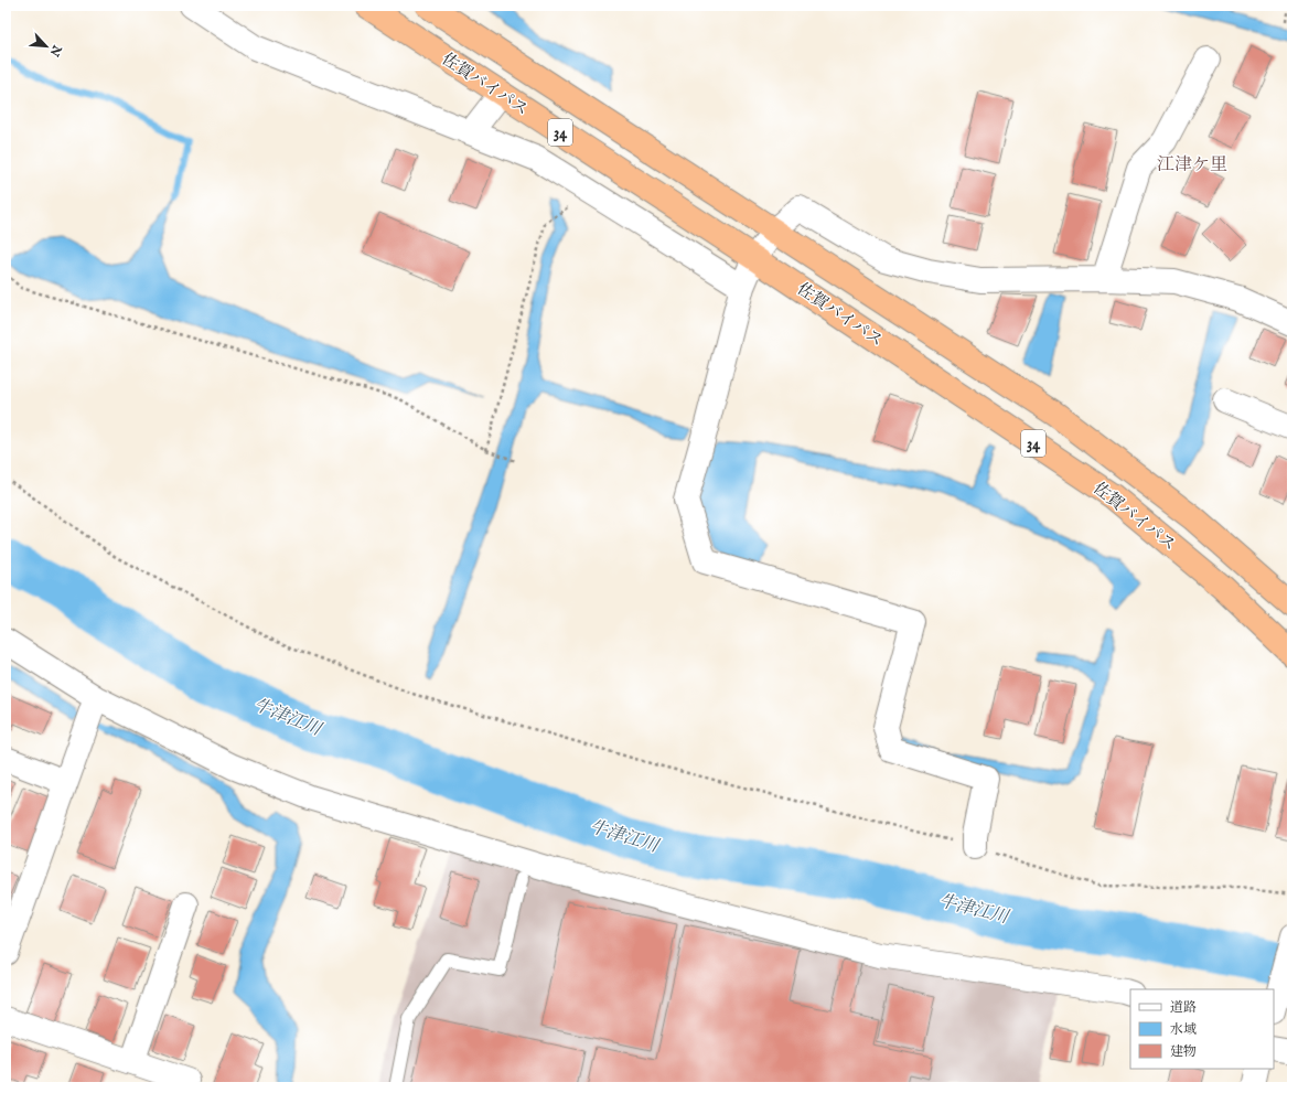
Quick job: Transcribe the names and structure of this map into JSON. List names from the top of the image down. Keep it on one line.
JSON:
{"streets":{"highway":["佐賀バイパス","34"]},"districts":["江津ケ里"],"water":["牛津江川"],"legend":["道路","水域","建物"],"north":"bottom right"}
